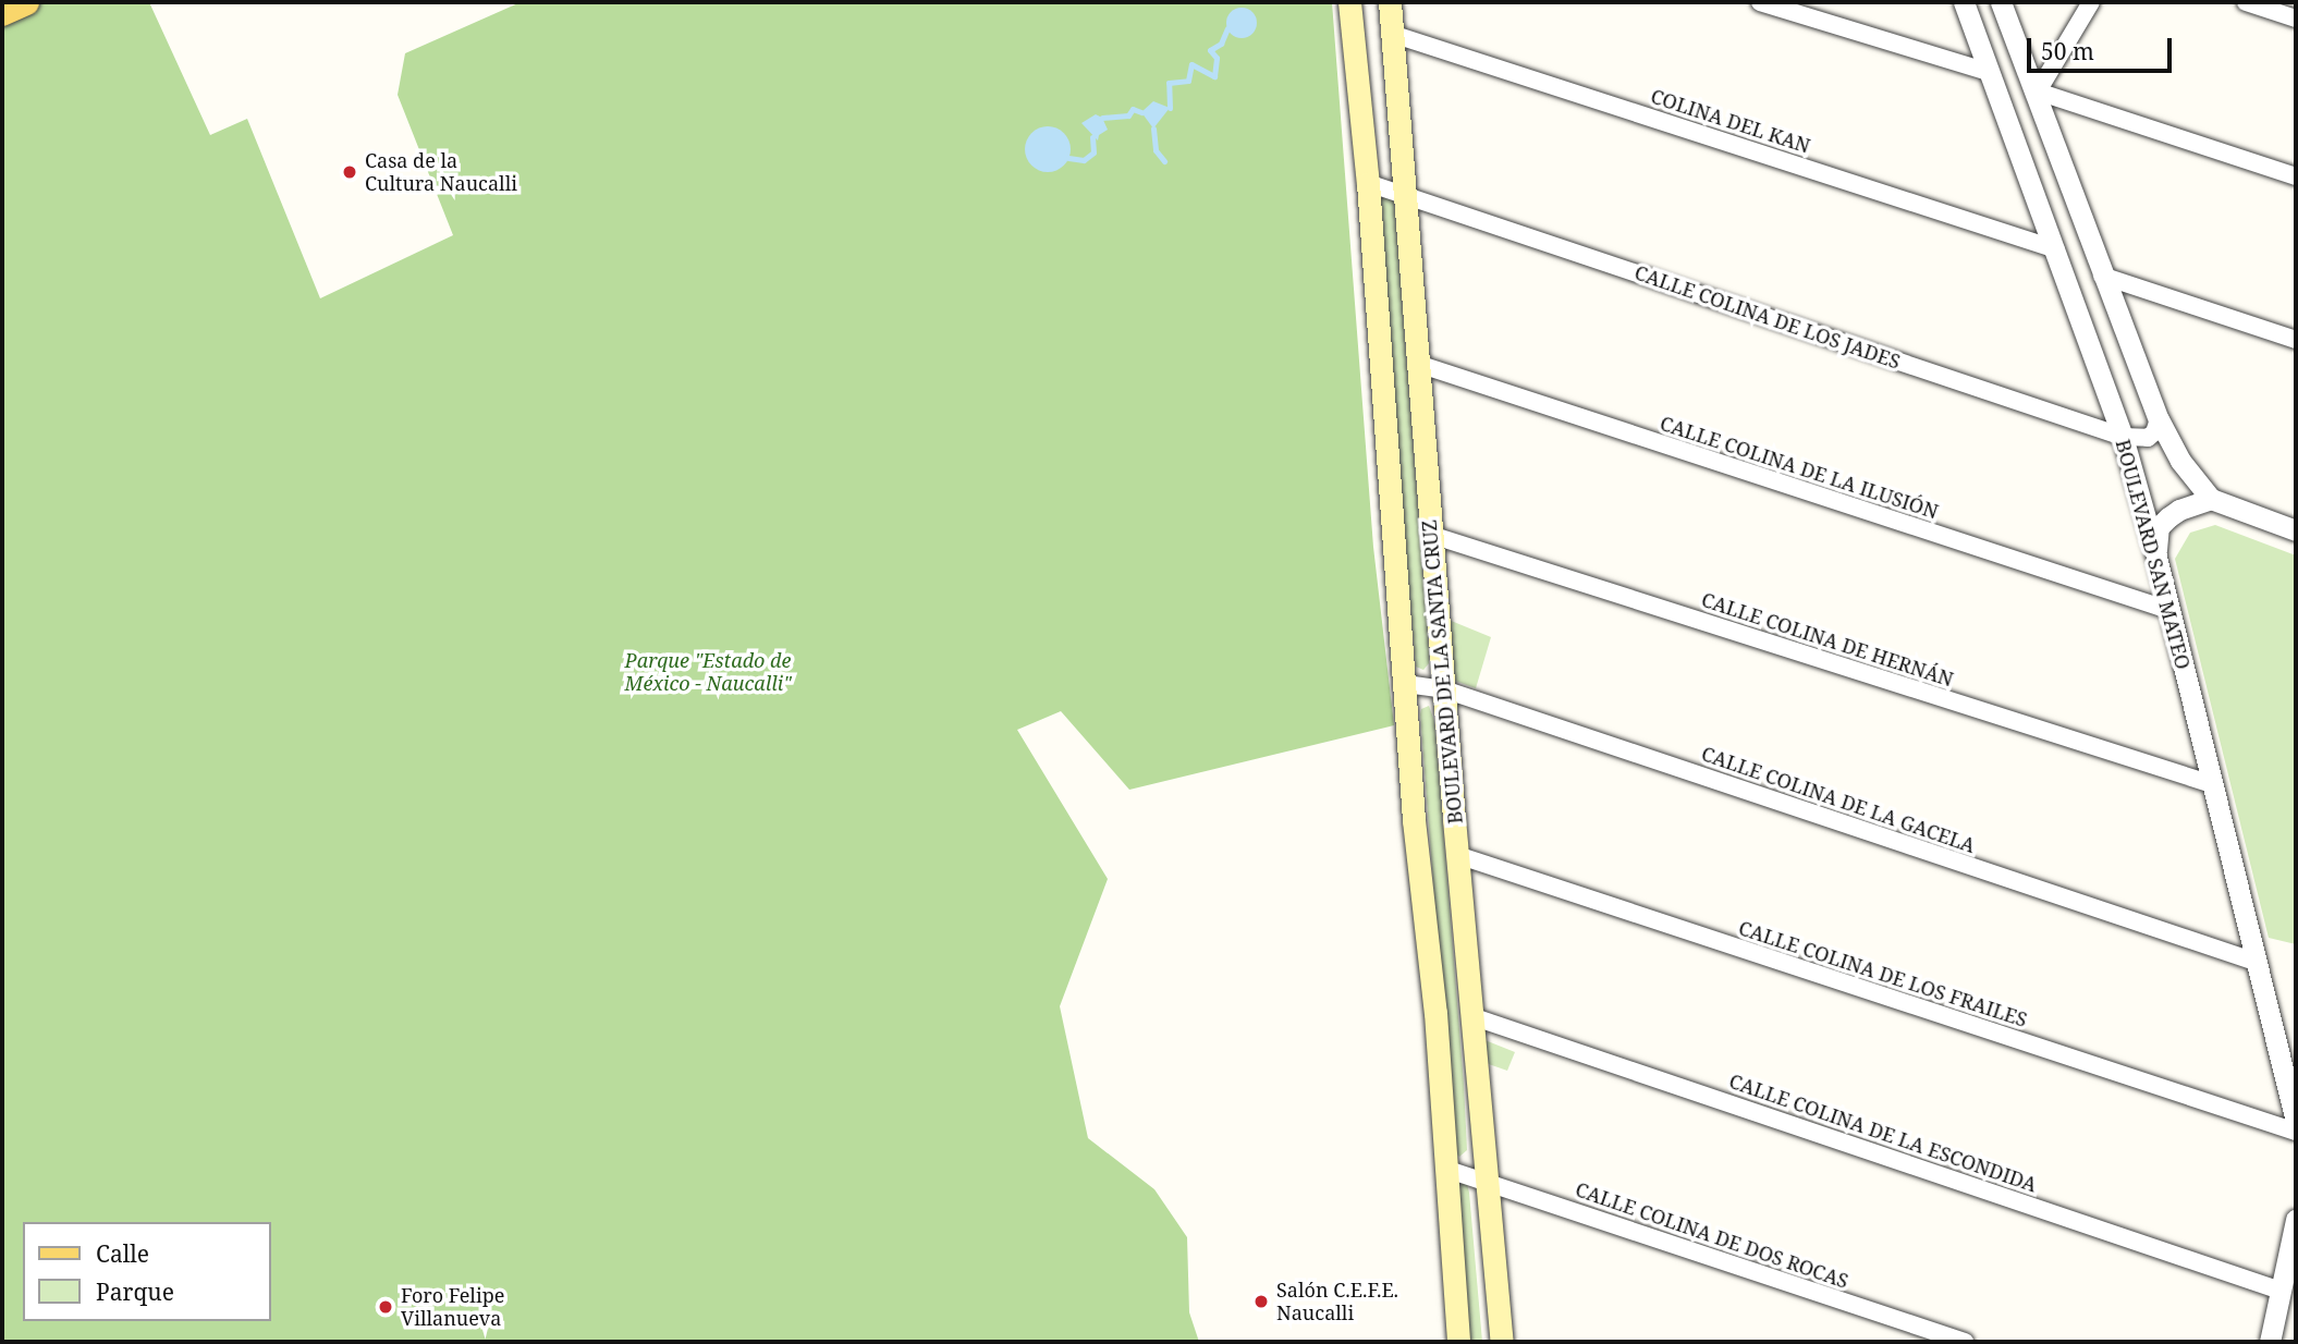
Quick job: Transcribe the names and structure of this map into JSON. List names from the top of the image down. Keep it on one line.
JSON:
{"streets":{"main road":["BOULEVARD DE LA SANTA CRUZ"],"street":["COLINA DEL KAN","CALLE COLINA DE LOS JADES","CALLE COLINA DE LA ILUSIÓN","BOULEVARD SAN MATEO","CALLE COLINA DE HERNÁN","CALLE COLINA DE LA GACELA","CALLE COLINA DE LOS FRAILES","CALLE COLINA DE LA ESCONDIDA","CALLE COLINA DE DOS ROCAS"]},"crossings":[["COLINA DEL KAN","BOULEVARD SAN MATEO"],["COLINA DEL KAN","BOULEVARD DE LA SANTA CRUZ"],["CALLE COLINA DE LOS JADES","BOULEVARD SAN MATEO"],["CALLE COLINA DE LOS JADES","BOULEVARD DE LA SANTA CRUZ"],["CALLE COLINA DE LA ILUSIÓN","BOULEVARD SAN MATEO"],["CALLE COLINA DE LA ILUSIÓN","BOULEVARD DE LA SANTA CRUZ"],["BOULEVARD SAN MATEO","CALLE COLINA DE HERNÁN"],["BOULEVARD SAN MATEO","CALLE COLINA DE LA GACELA"],["CALLE COLINA DE HERNÁN","BOULEVARD DE LA SANTA CRUZ"],["BOULEVARD DE LA SANTA CRUZ","CALLE COLINA DE LA GACELA"],["BOULEVARD DE LA SANTA CRUZ","CALLE COLINA DE LOS FRAILES"],["BOULEVARD DE LA SANTA CRUZ","CALLE COLINA DE LA ESCONDIDA"],["BOULEVARD DE LA SANTA CRUZ","CALLE COLINA DE DOS ROCAS"]],"parks":["Parque \"Estado de México - Naucalli\""],"places":["Casa de la Cultura Naucalli","Salón C.E.F.E. Naucalli","Foro Felipe Villanueva"],"legend":["Calle","Parque"],"scale_bar":"50 m"}
